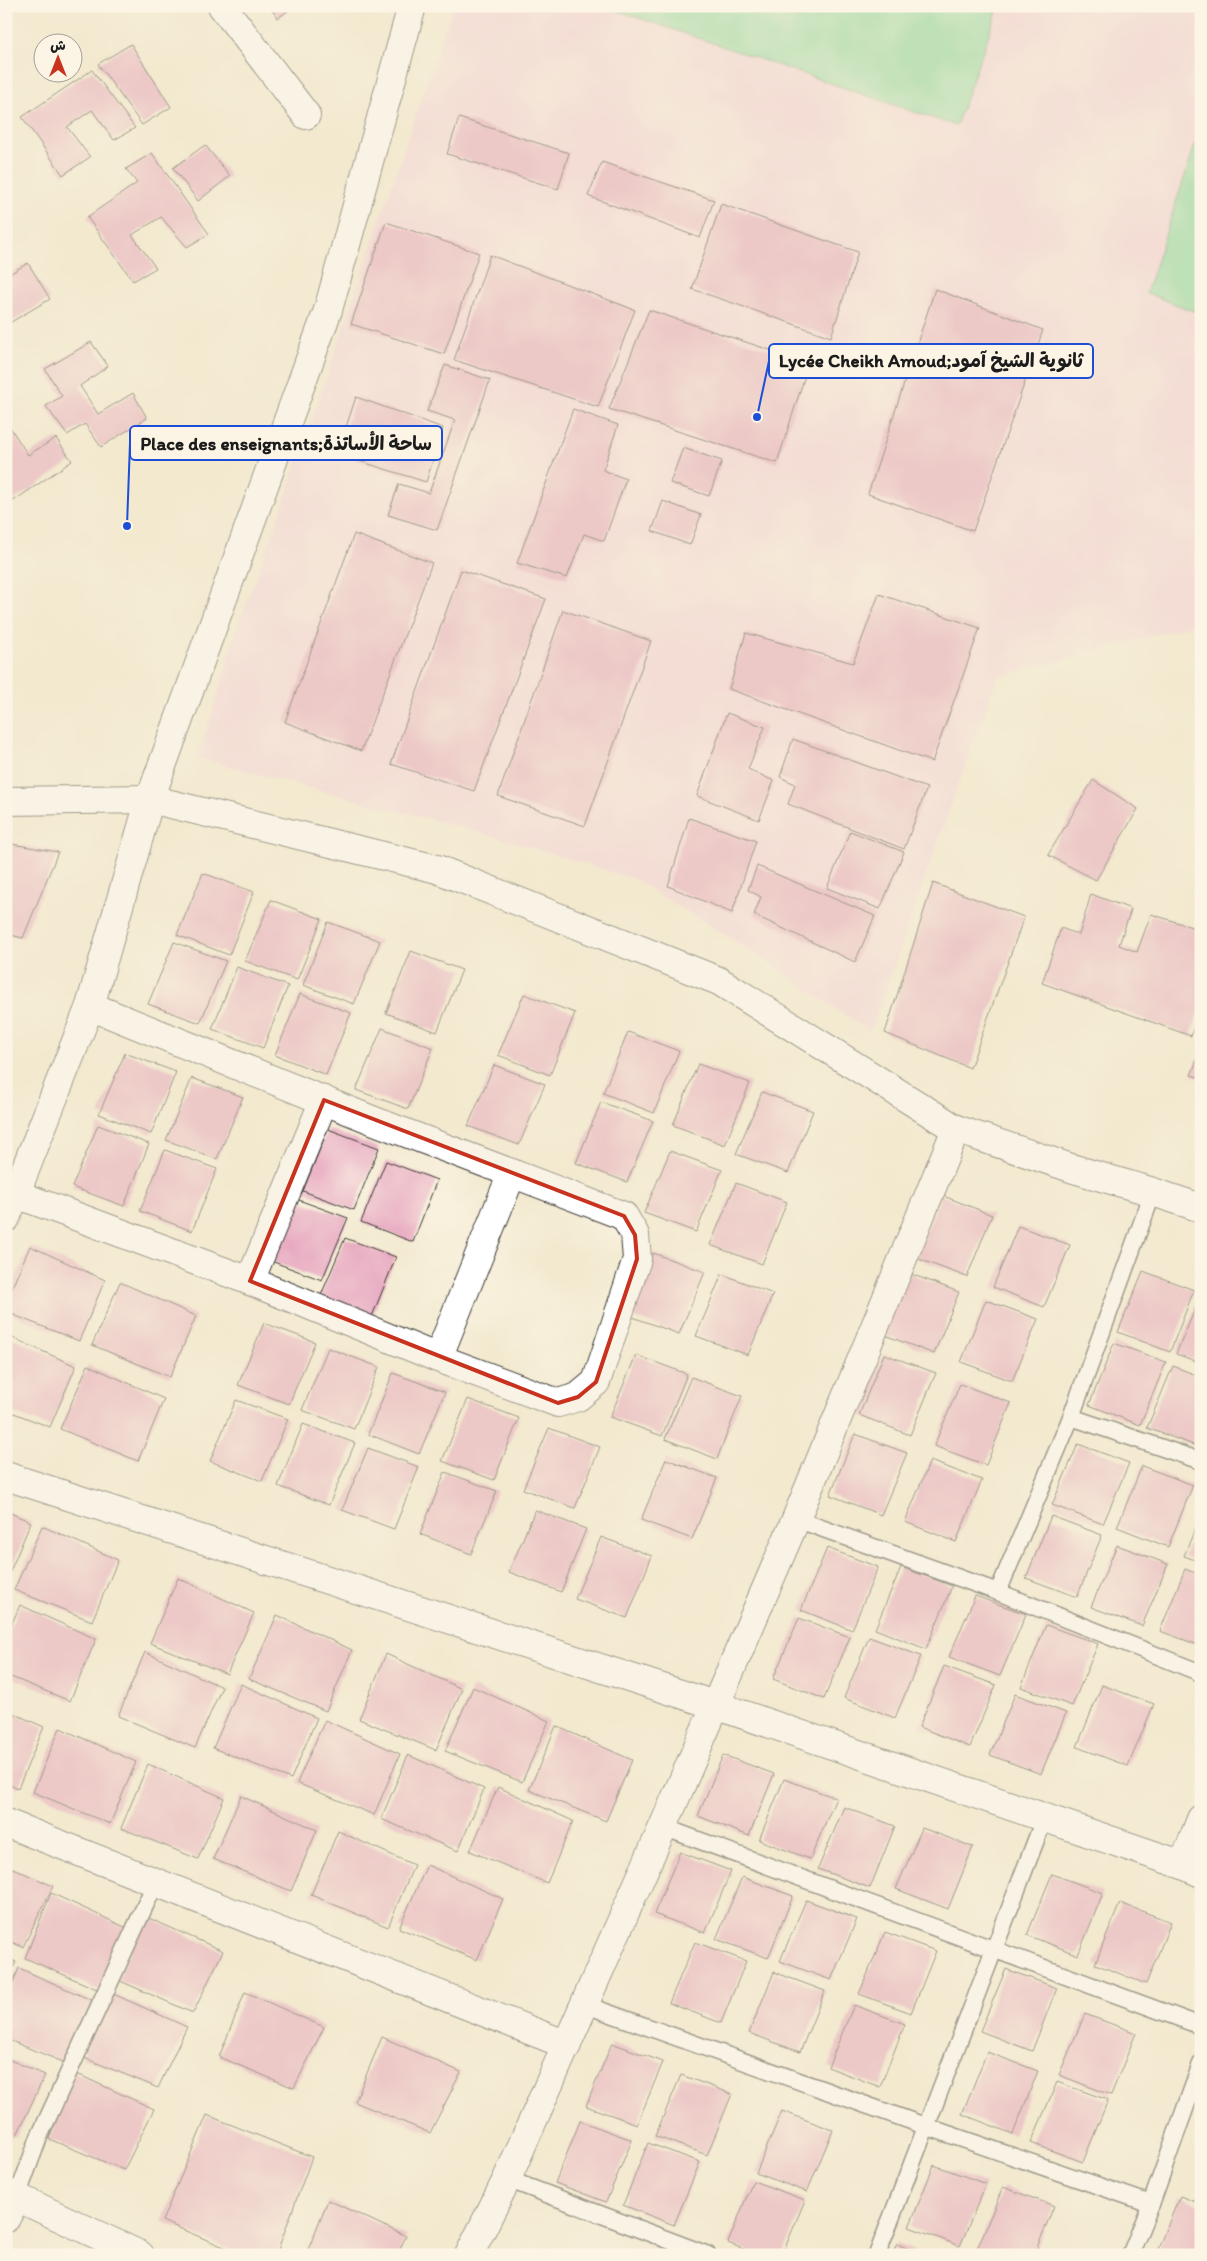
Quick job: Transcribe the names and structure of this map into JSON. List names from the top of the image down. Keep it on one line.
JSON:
{"places":["Lycée Cheikh Amoud;ثانوية الشيخ آمود","Place des enseignants;ساحة الأساتذة"],"north":"top"}
